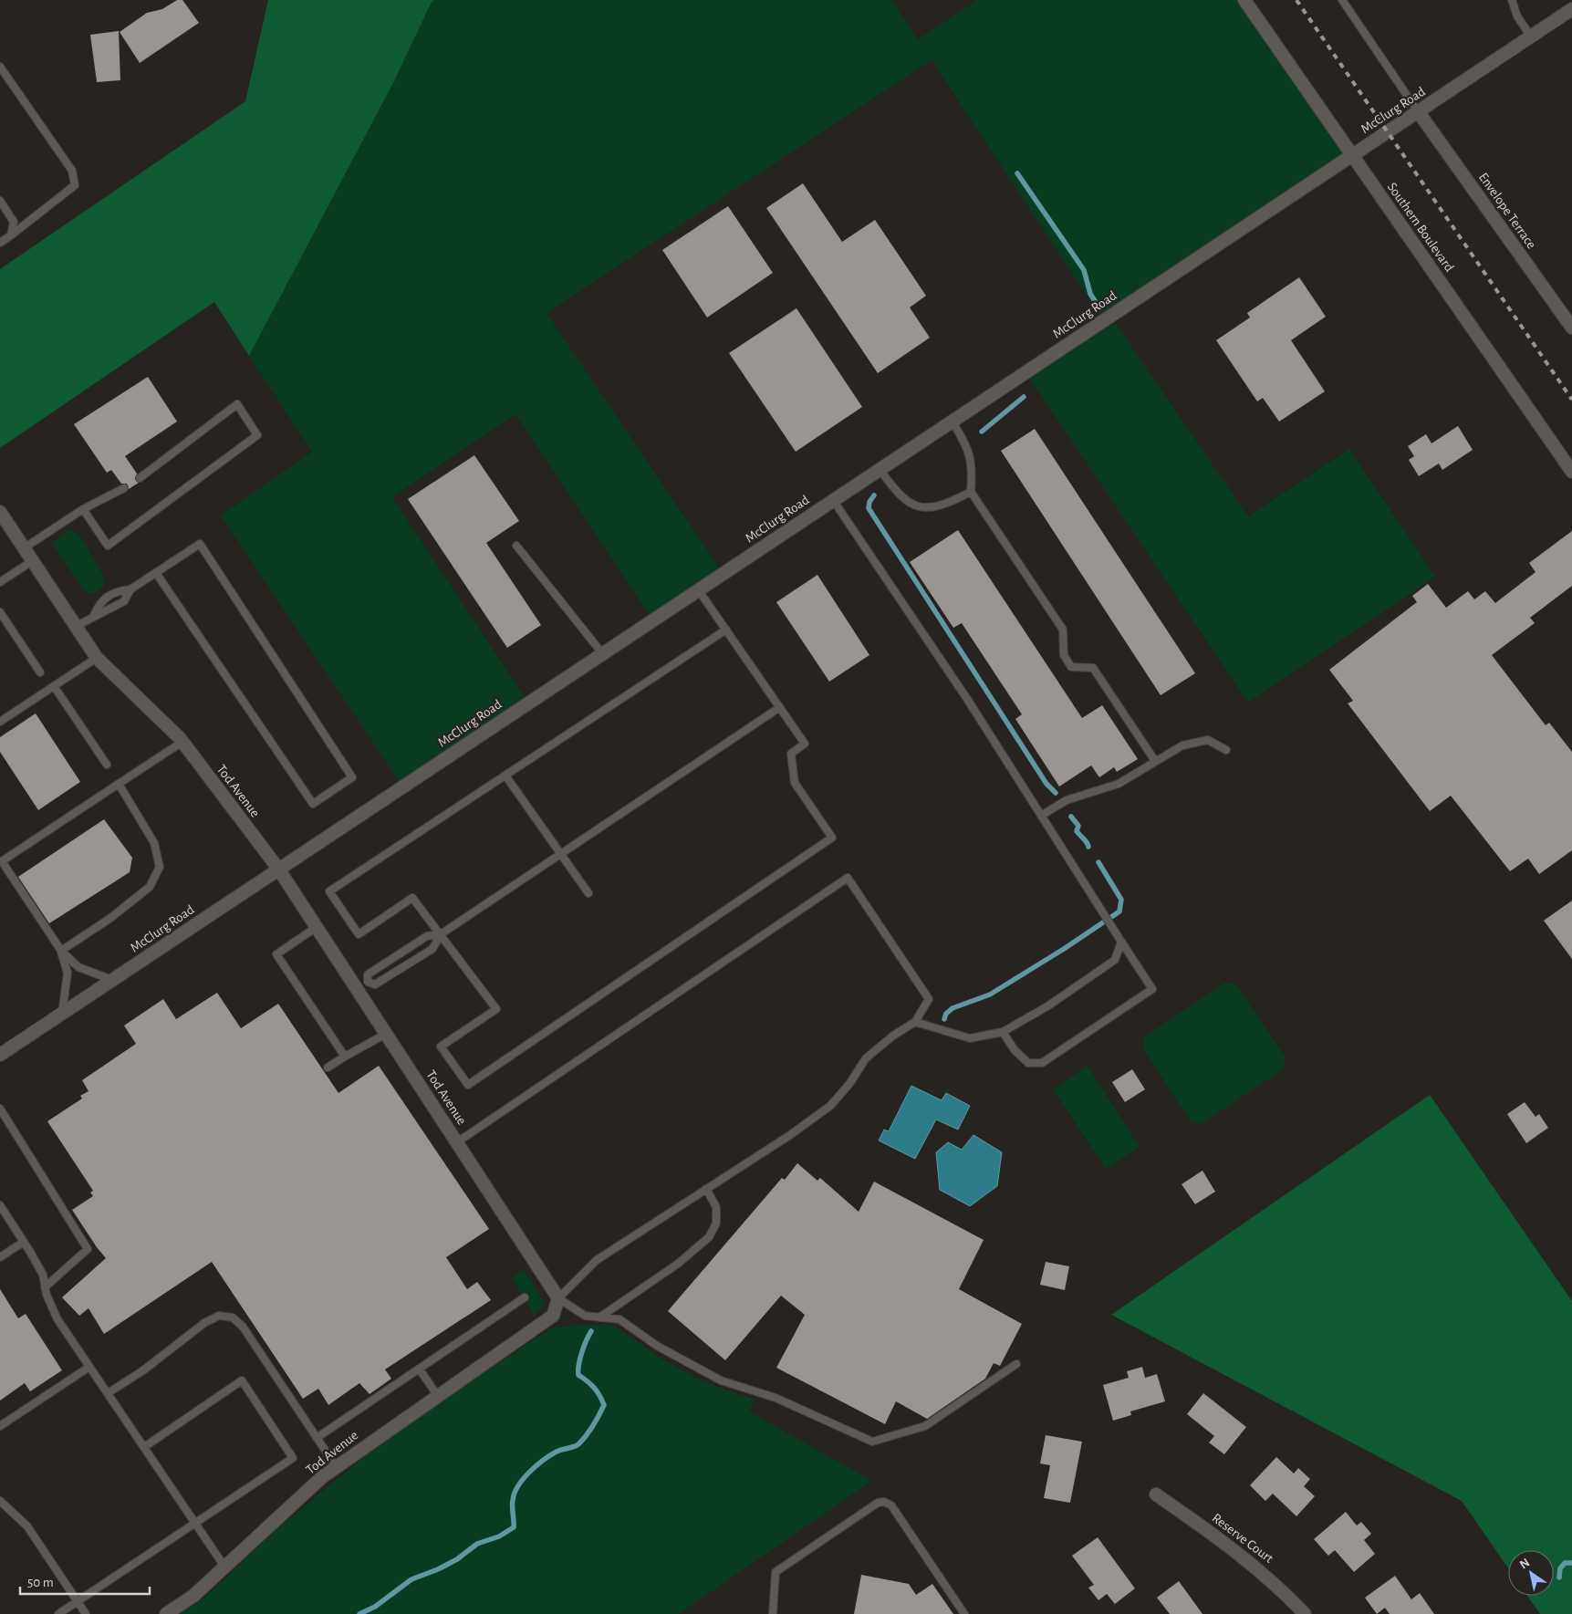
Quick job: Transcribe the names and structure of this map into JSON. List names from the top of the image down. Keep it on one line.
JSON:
{"streets":{"street":["McClurg Road","Envelope Terrace","Southern Boulevard","Tod Avenue","Reserve Court"]},"crossings":[["McClurg Road","Envelope Terrace"],["McClurg Road","Southern Boulevard"],["McClurg Road","Tod Avenue"]],"scale_bar":"50 m","north":"top left"}
